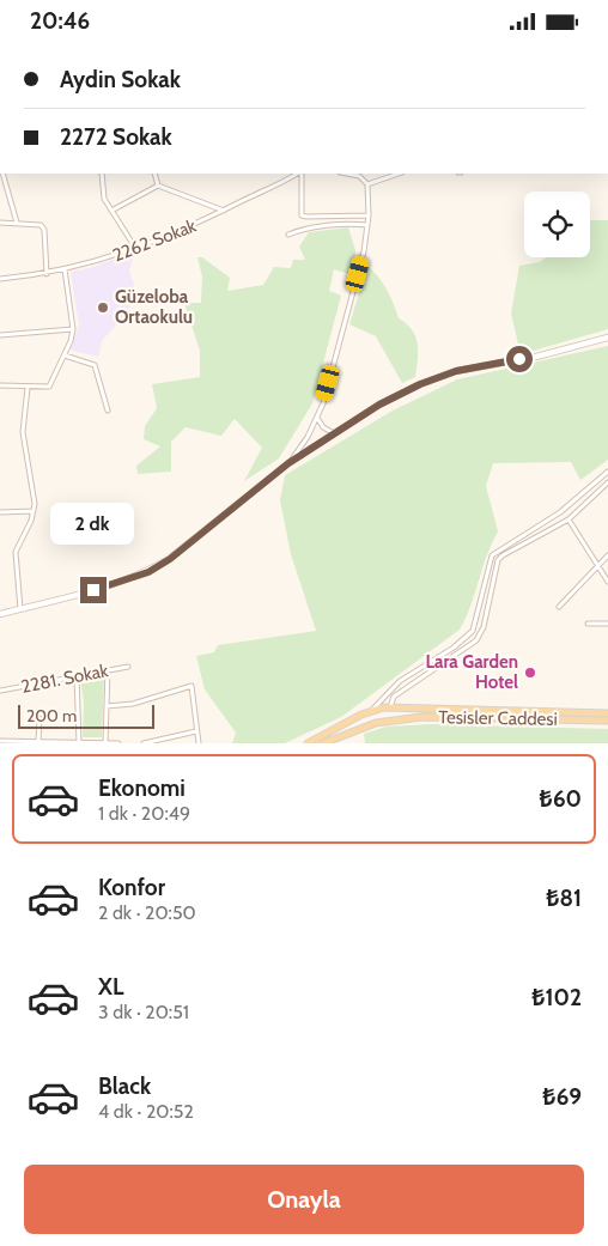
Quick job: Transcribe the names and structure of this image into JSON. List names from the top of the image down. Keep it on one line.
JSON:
{"streets":{"main road":["Tesisler Caddesi"],"street":["2262 Sokak","2281. Sokak"]},"places":["Güzeloba Ortaokulu","Lara Garden Hotel"],"scale_bar":"200 m","page":{"status":"20:46","banner":["Aydin Sokak","2272 Sokak"],"bubble":"2 dk","scale":"200 m","list":[{"name":"Ekonomi","note":"1 dk · 20:49","value":"₺60"},{"name":"Konfor","note":"2 dk · 20:50","value":"₺81"},{"name":"XL","note":"3 dk · 20:51","value":"₺102"},{"name":"Black","note":"4 dk · 20:52","value":"₺69"}],"buttons":"Onayla"}}
